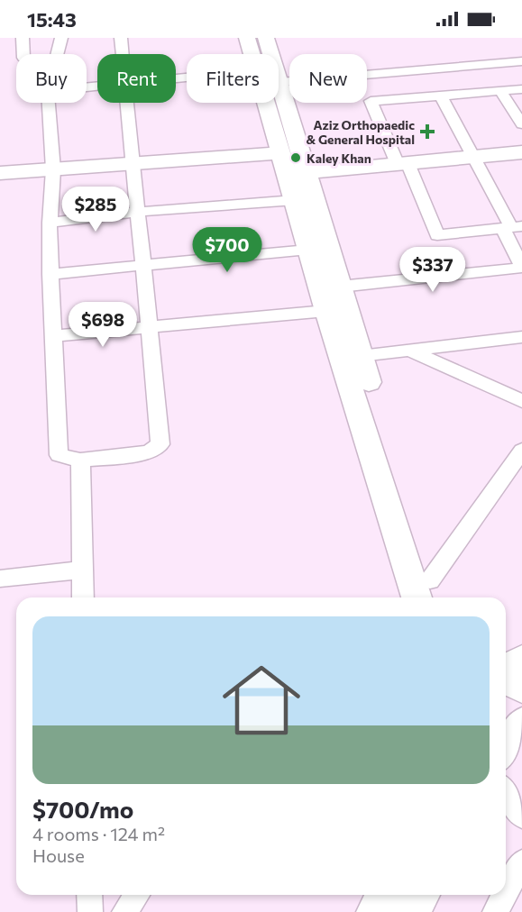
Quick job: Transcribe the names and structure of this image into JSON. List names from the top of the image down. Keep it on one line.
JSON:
{"places":{"health":["Aziz Orthopaedic & General Hospital"],"other":["Kaley Khan"]},"page":{"status":"15:43","chip":["Buy","Rent","Filters","New"],"price":["$285","$700","$337","$698"],"list":[{"name":"$700/mo","note":"4 rooms · 124 m² · House"}]}}
